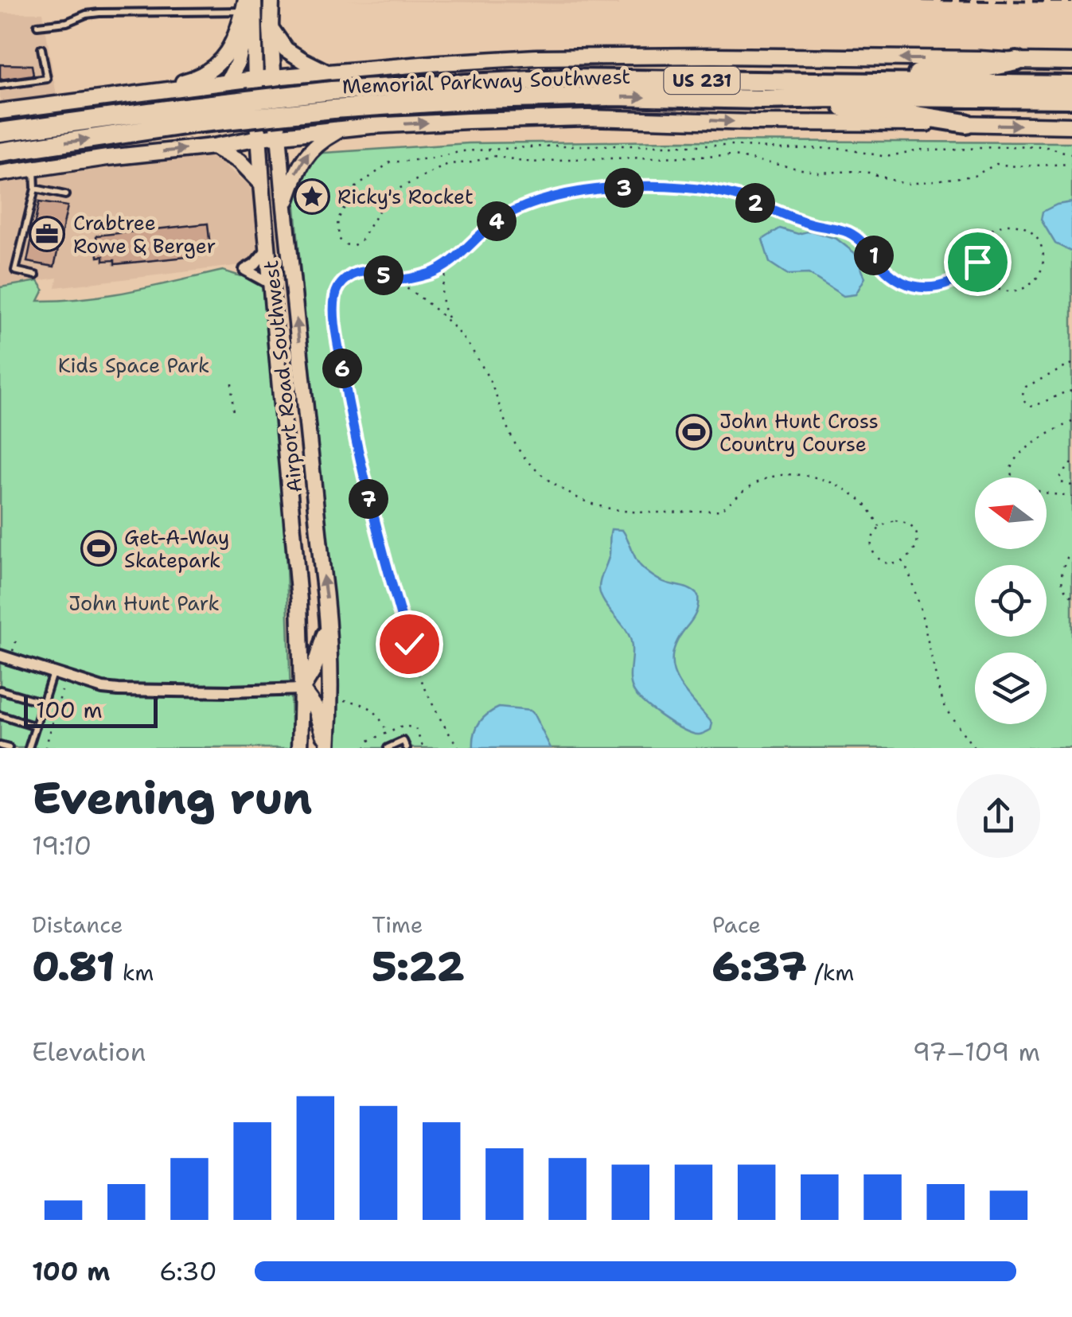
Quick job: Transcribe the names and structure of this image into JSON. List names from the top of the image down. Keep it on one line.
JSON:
{"streets":{"highway":["US 231","Memorial Parkway Southwest"],"main road":["Airport Road Southwest"]},"parks":["Kids Space Park","John Hunt Park"],"places":{"place":["Ricky's Rocket"],"office":["Crabtree Rowe & Berger"],"sports":["John Hunt Cross Country Course","Get-A-Way Skatepark"]},"scale_bar":"100 m","north":"left","page":{"pins":["3","2","4","1","5","6","7"],"scale":"100 m","heading":["Evening run","19:10"],"stats":[["Distance","0.81 km"],["Time","5:22"],["Pace","6:37 /km"]],"chart":["Elevation","97–109 m"],"list":[{"name":"100 m","note":"6:30"}]}}
